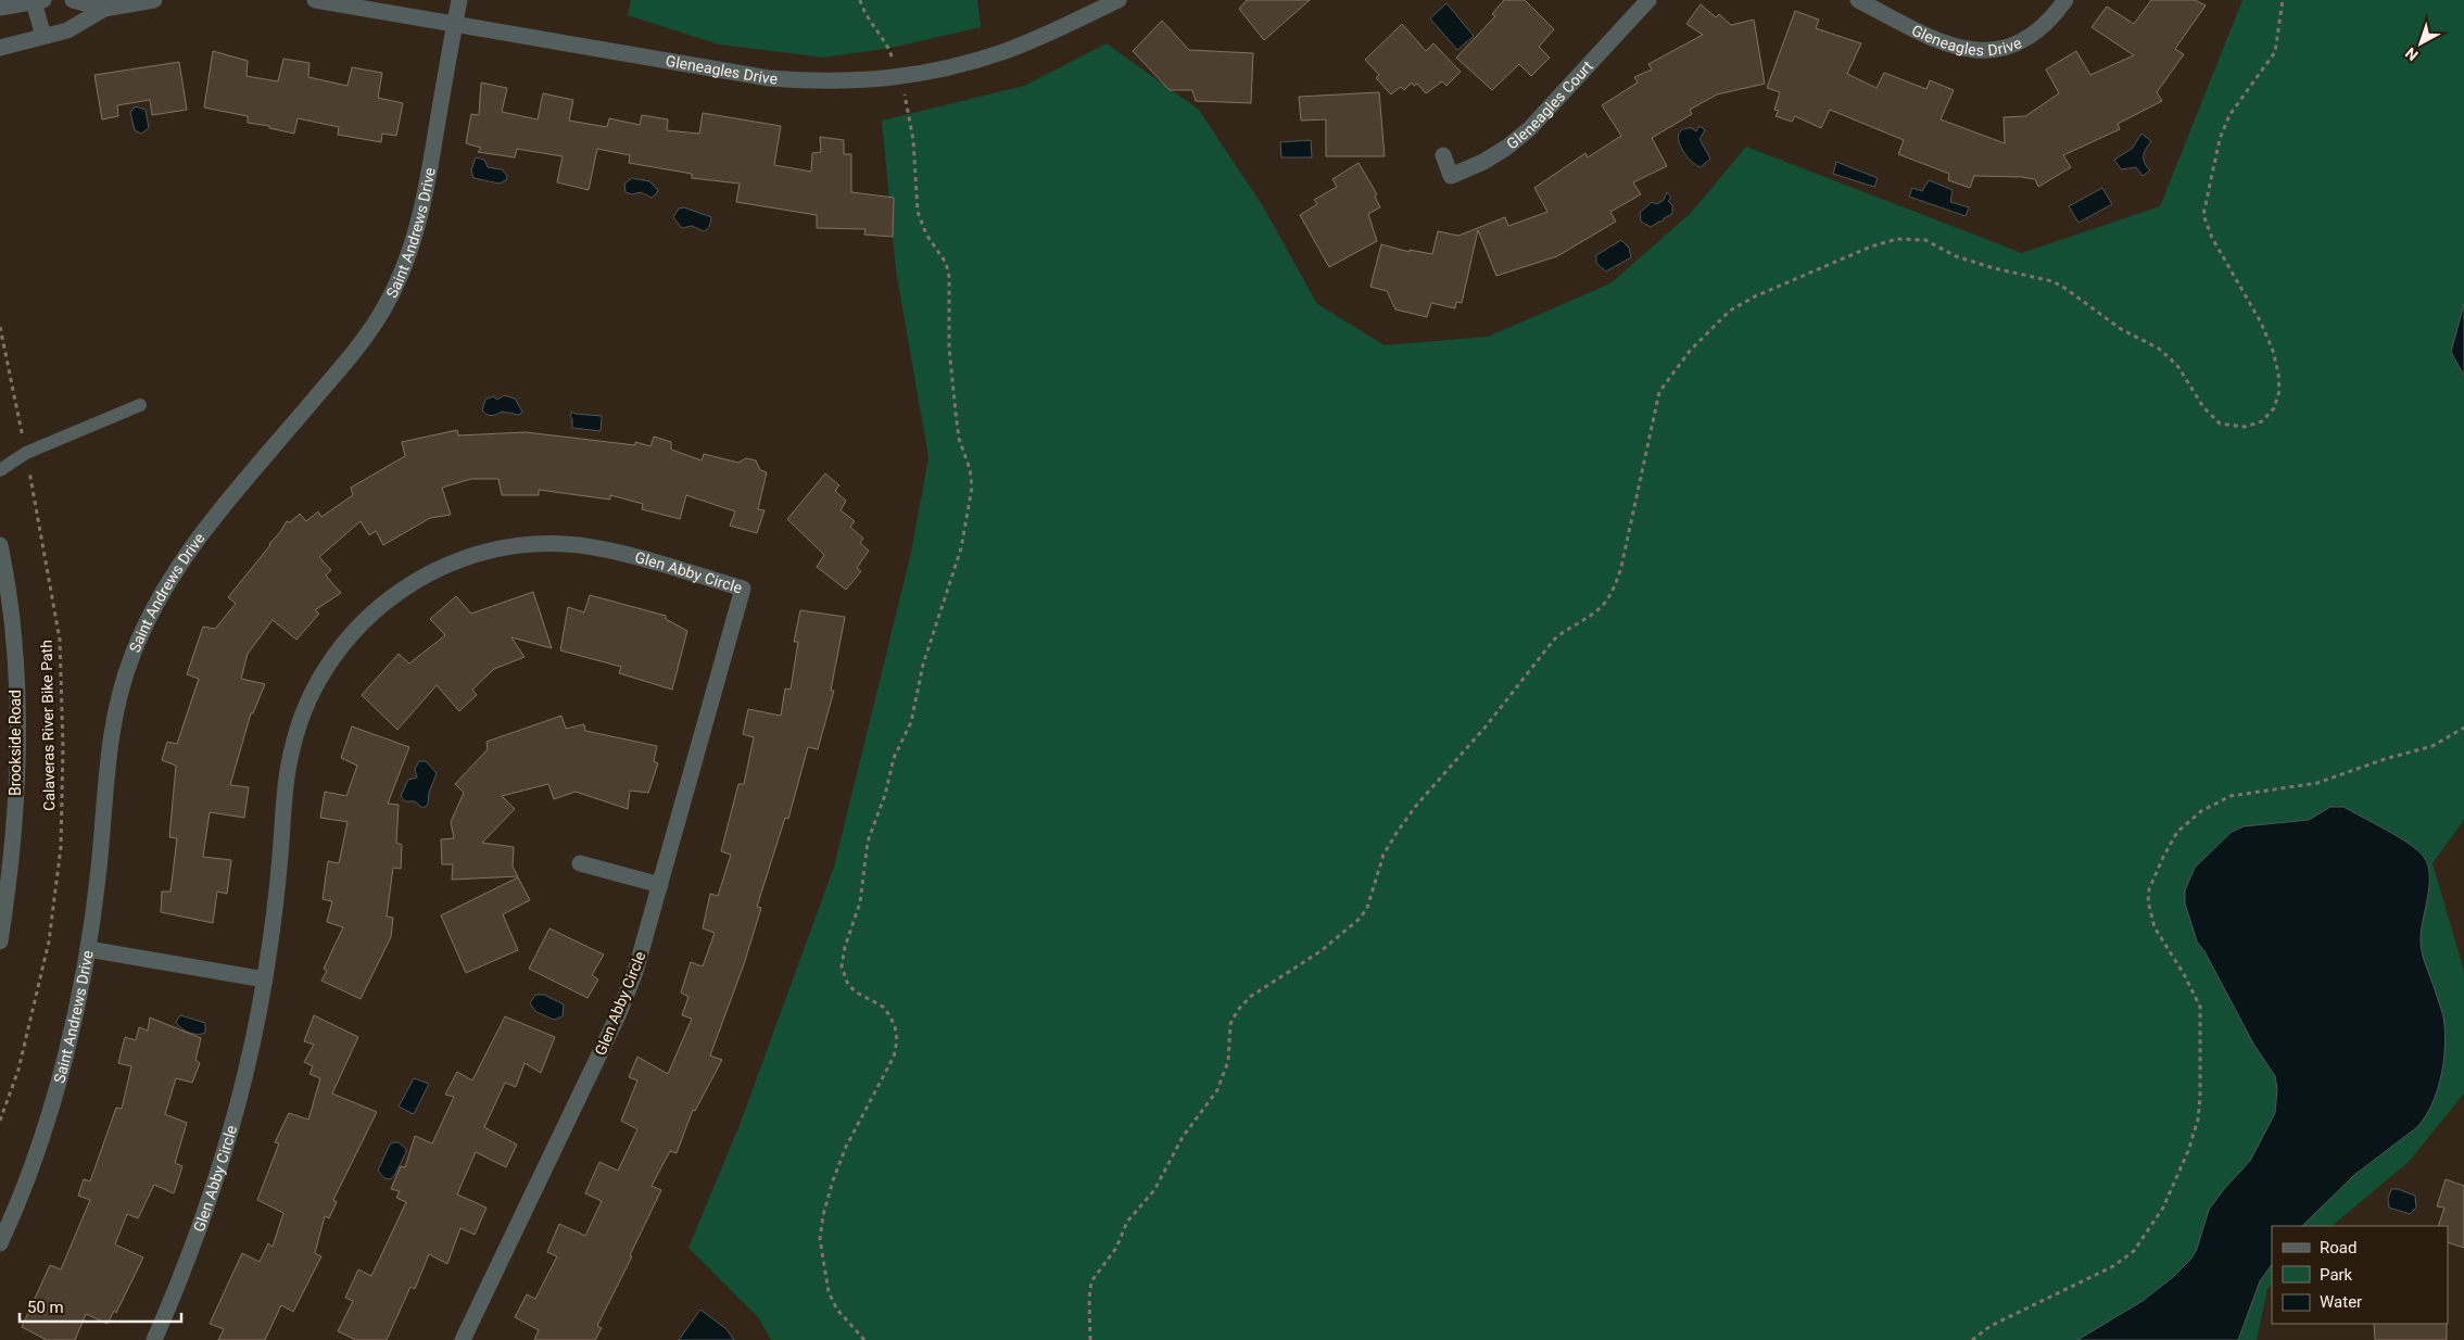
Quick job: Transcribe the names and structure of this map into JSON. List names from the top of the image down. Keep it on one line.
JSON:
{"streets":{"street":["Gleneagles Drive","Gleneagles Court","Saint Andrews Drive","Glen Abby Circle","Brookside Road"],"path":["Calaveras River Bike Path"]},"crossings":[["Gleneagles Drive","Saint Andrews Drive"]],"legend":["Road","Park","Water"],"scale_bar":"50 m","north":"bottom left"}
